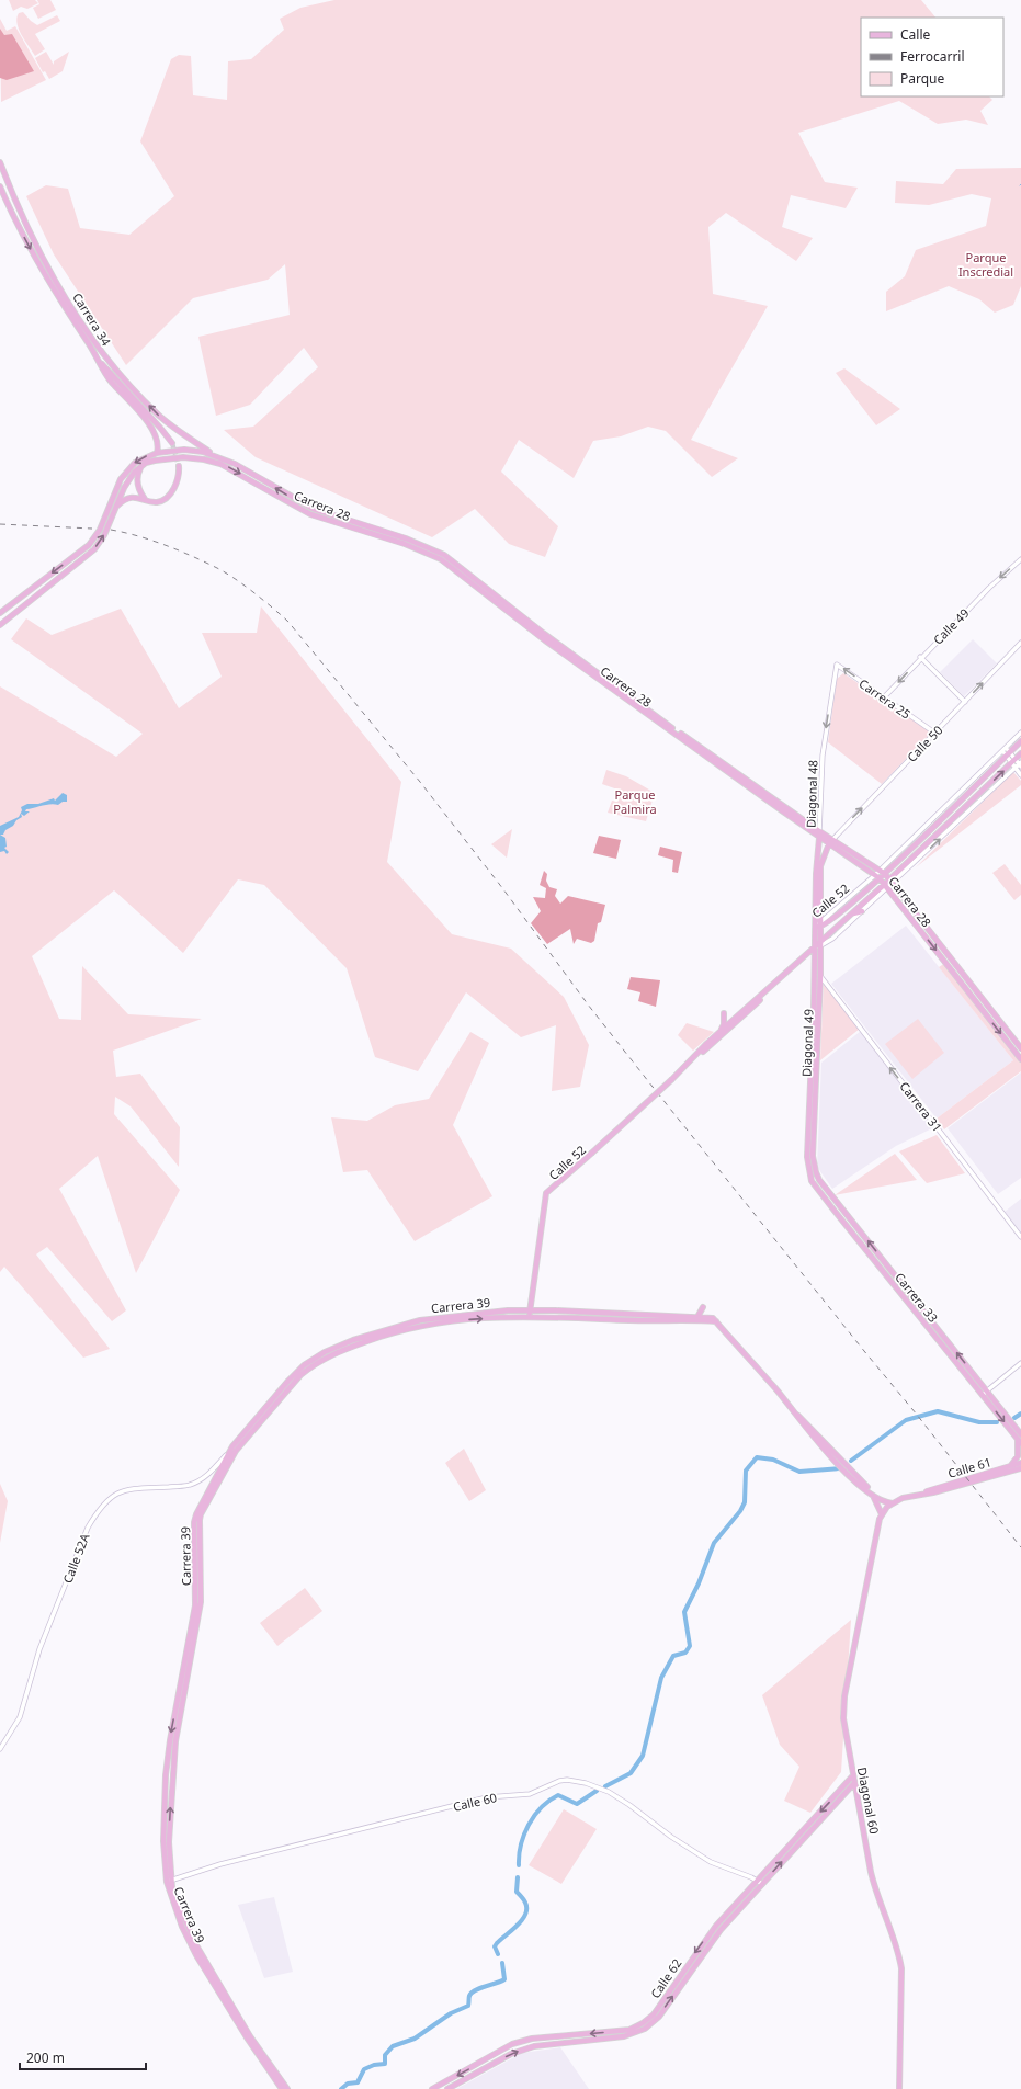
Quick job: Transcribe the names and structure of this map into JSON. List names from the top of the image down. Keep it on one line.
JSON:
{"streets":{"main road":["Carrera 34","Carrera 28","Diagonal 48","Calle 52","Diagonal 49","Carrera 33","Carrera 39","Calle 61","Diagonal 60","Calle 62"],"street":["Calle 49","Carrera 25","Calle 50","Carrera 31","Calle 52A","Calle 60"]},"crossings":[["Carrera 34","Carrera 28"],["Carrera 28","Calle 50"],["Carrera 28","Diagonal 48"],["Carrera 28","Calle 52"],["Calle 49","Carrera 25"],["Carrera 25","Calle 50"],["Carrera 25","Diagonal 48"],["Diagonal 48","Calle 52"],["Diagonal 48","Diagonal 49"],["Calle 52","Diagonal 49"],["Calle 52","Carrera 39"],["Diagonal 49","Carrera 31"],["Diagonal 49","Carrera 33"],["Carrera 39","Calle 52A"],["Carrera 39","Calle 60"],["Calle 61","Diagonal 60"],["Diagonal 60","Calle 62"],["Calle 60","Calle 62"]],"one_way":["Calle 49","Carrera 25","Calle 50","Diagonal 48","Carrera 31"],"parks":["Parque Inscredial","Parque Palmira"],"legend":["Calle","Ferrocarril","Parque"],"scale_bar":"200 m"}
